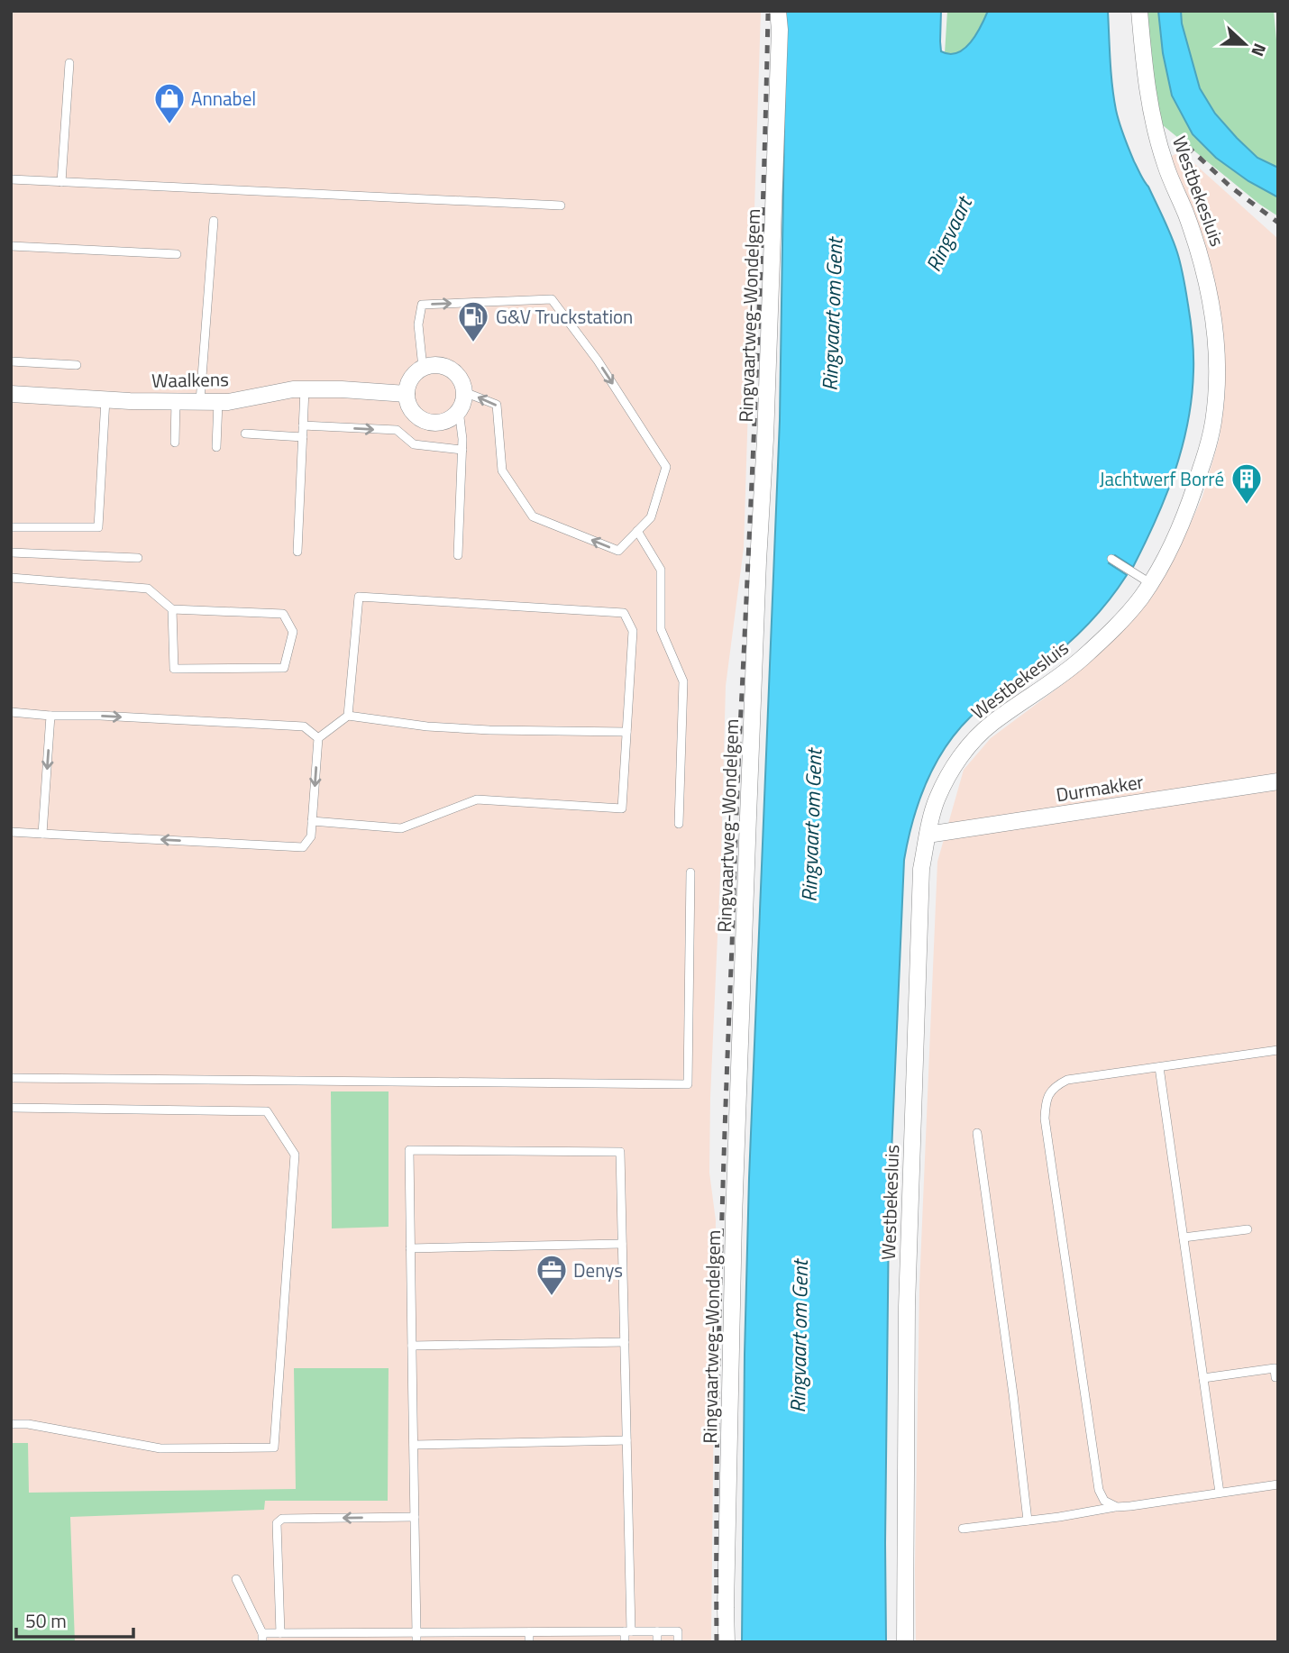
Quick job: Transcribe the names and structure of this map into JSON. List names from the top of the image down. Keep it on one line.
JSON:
{"streets":{"street":["Westbekesluis","Ringvaartweg-Wondelgem","Waalkens","Durmakker"]},"crossings":[["Westbekesluis","Durmakker"]],"water":["Ringvaart","Ringvaart om Gent"],"places":{"shop":["Annabel"],"fuel station":["G&V Truckstation"],"building":["Jachtwerf Borré"],"office":["Denys"]},"scale_bar":"50 m","north":"right"}
